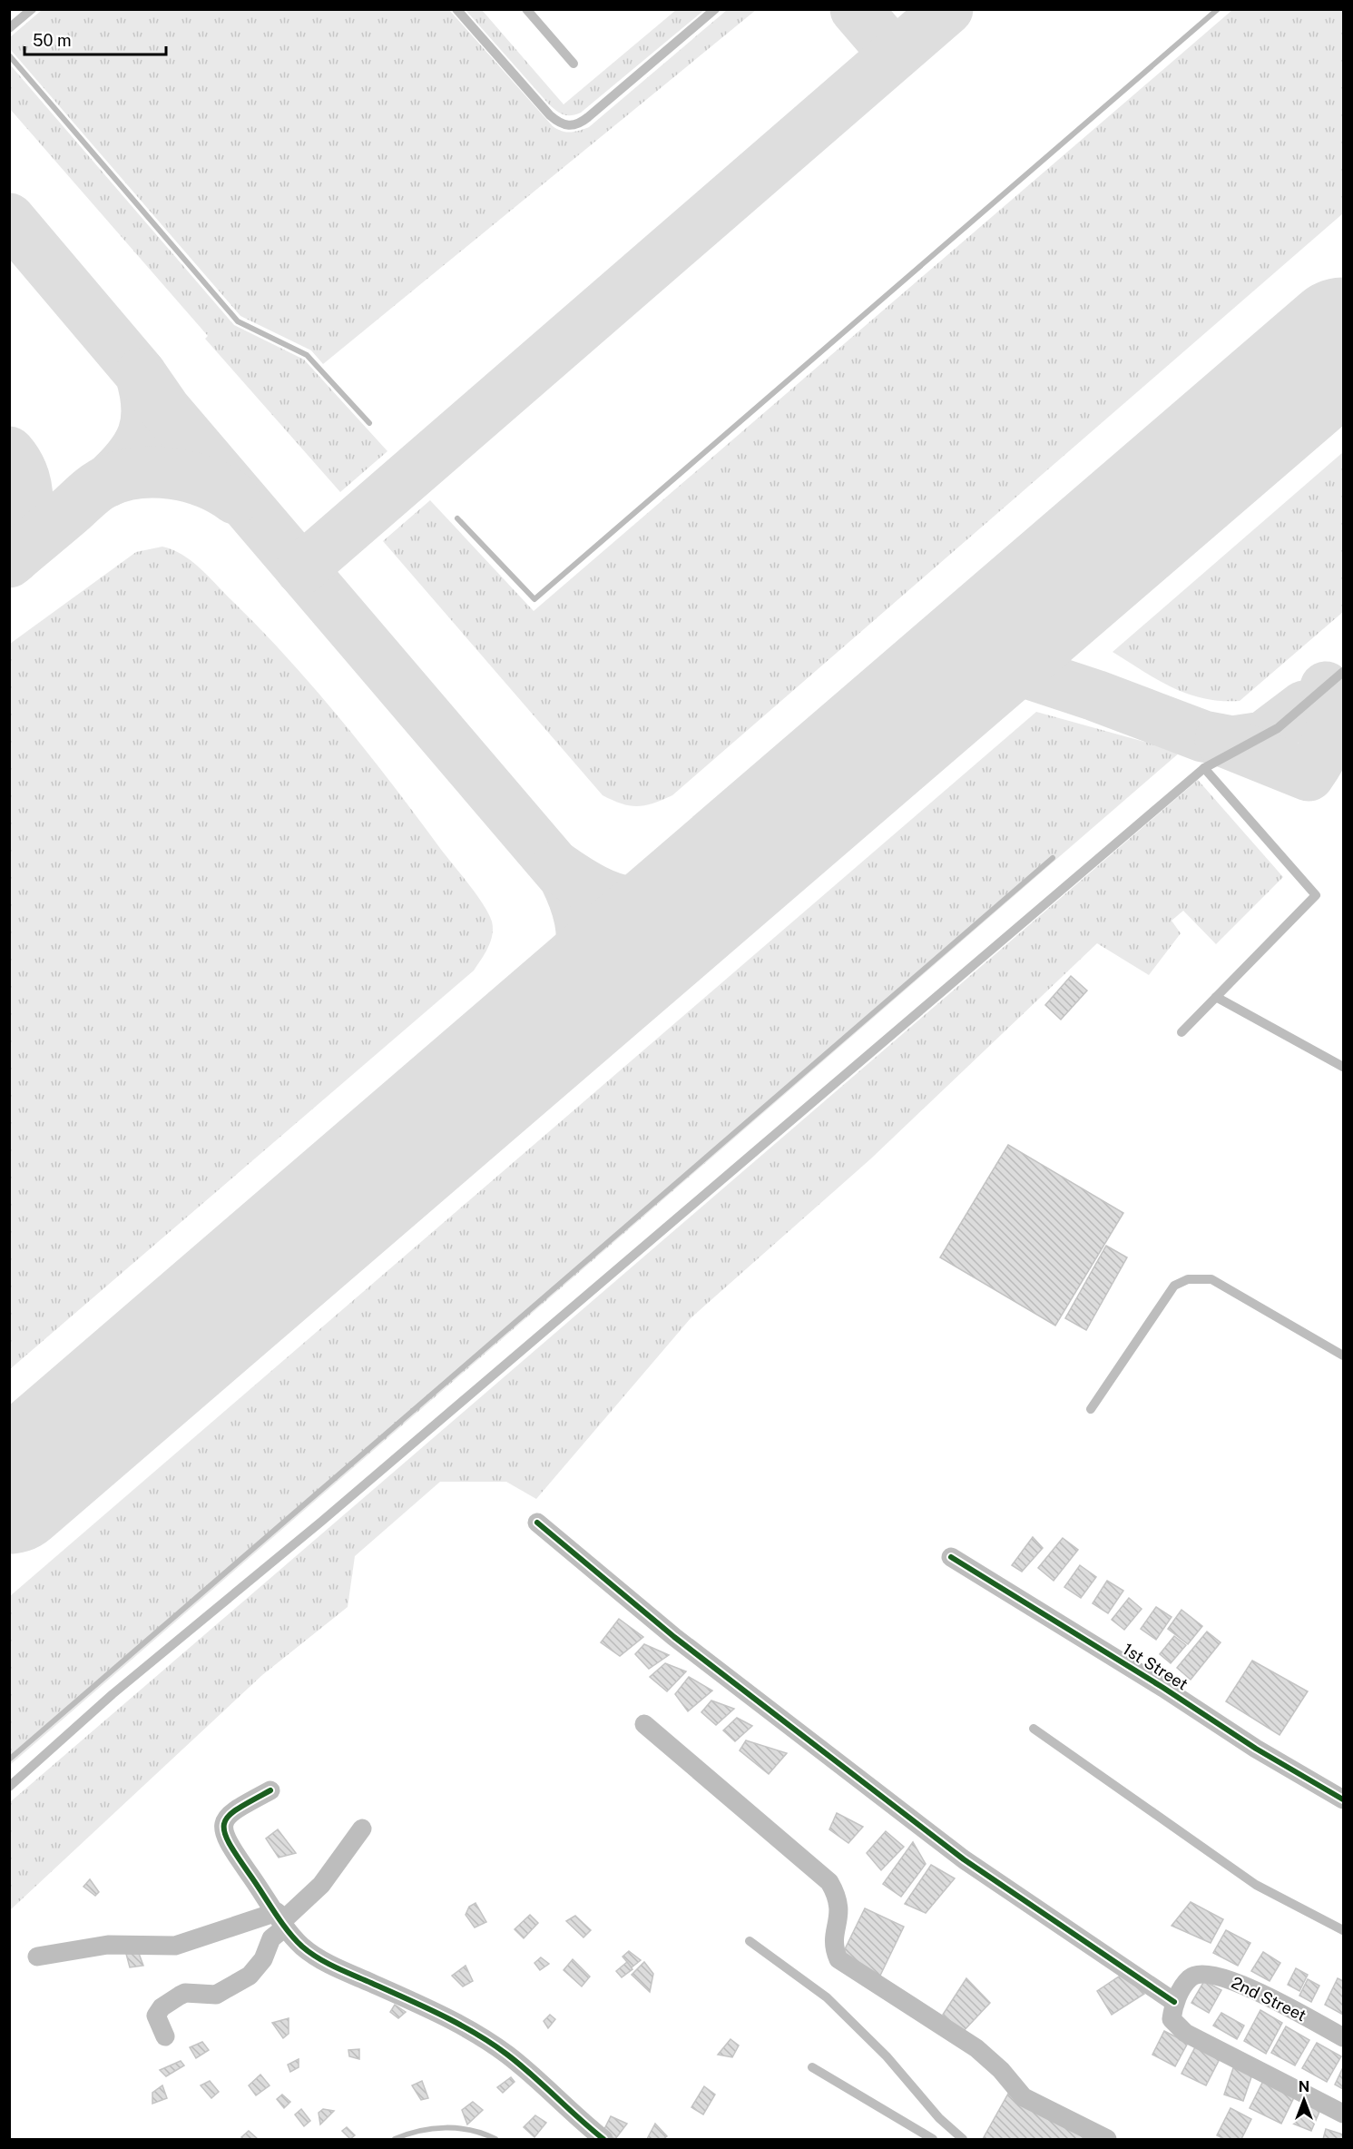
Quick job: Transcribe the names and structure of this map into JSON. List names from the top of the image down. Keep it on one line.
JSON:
{"streets":{"street":["1st Street","2nd Street"]},"scale_bar":"50 m","north":"top"}
